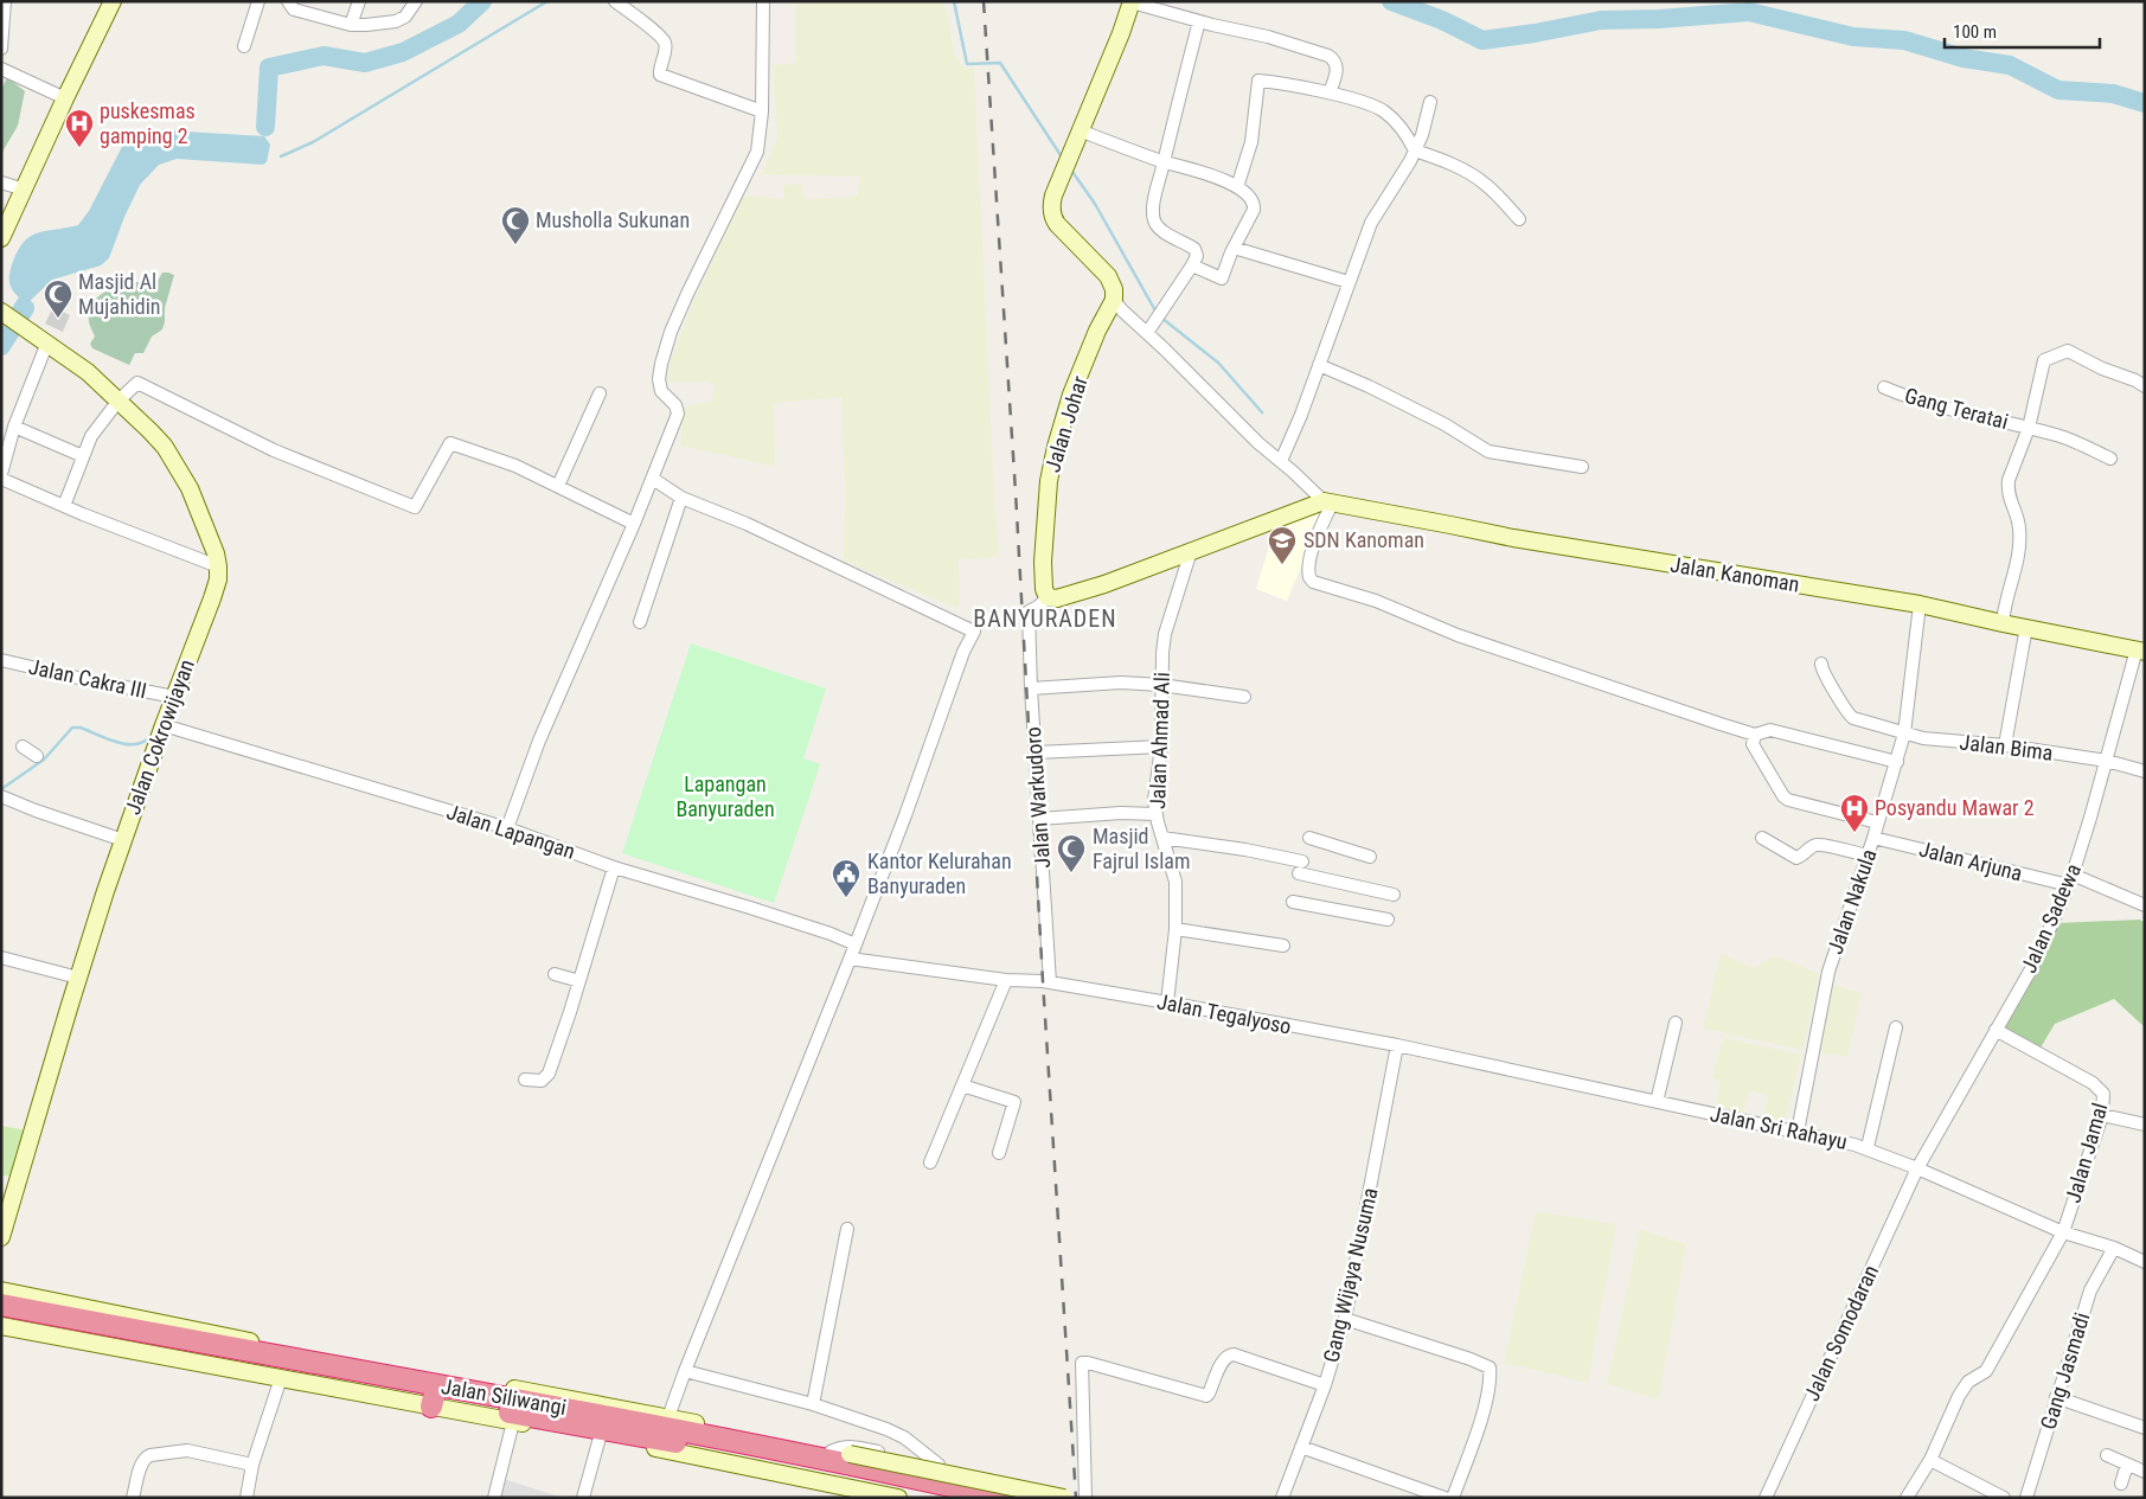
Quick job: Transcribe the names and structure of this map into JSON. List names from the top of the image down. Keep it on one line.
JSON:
{"streets":{"highway":["Jalan Siliwangi"],"street":["Gang Teratai","Jalan Johar","Jalan Kanoman","Jalan Cakra III","Jalan Cokrowijayan","Jalan Ahmad Ali","Jalan Bima","Jalan Warkudoro","Jalan Lapangan","Jalan Arjuna","Jalan Nakula","Jalan Sadewa","Jalan Tegalyoso","Jalan Sri Rahayu","Jalan Jamal","Gang Wijaya Nusuma","Jalan Somodaran","Gang Jasmadi"]},"crossings":[["Jalan Johar","Jalan Warkudoro"],["Jalan Kanoman","Jalan Nakula"],["Jalan Kanoman","Jalan Sadewa"],["Jalan Cakra III","Jalan Cokrowijayan"],["Jalan Cokrowijayan","Jalan Lapangan"],["Jalan Ahmad Ali","Jalan Tegalyoso"],["Jalan Bima","Jalan Nakula"],["Jalan Bima","Jalan Sadewa"],["Jalan Warkudoro","Jalan Tegalyoso"],["Jalan Arjuna","Jalan Nakula"],["Jalan Arjuna","Jalan Sadewa"],["Jalan Nakula","Jalan Sri Rahayu"],["Jalan Sadewa","Jalan Sri Rahayu"],["Jalan Sadewa","Jalan Jamal"],["Jalan Sadewa","Jalan Somodaran"],["Jalan Tegalyoso","Jalan Sri Rahayu"],["Jalan Tegalyoso","Gang Wijaya Nusuma"],["Jalan Sri Rahayu","Jalan Jamal"],["Jalan Sri Rahayu","Gang Wijaya Nusuma"],["Jalan Sri Rahayu","Jalan Somodaran"],["Jalan Sri Rahayu","Gang Jasmadi"]],"districts":["BANYURADEN"],"parks":["Lapangan Banyuraden"],"places":{"hospital":["puskesmas gamping 2","Posyandu Mawar 2"],"mosque":["Musholla Sukunan","Masjid Al Mujahidin","Masjid Fajrul Islam"],"school or university":["SDN Kanoman"],"public building":["Kantor Kelurahan Banyuraden"]},"scale_bar":"100 m"}
